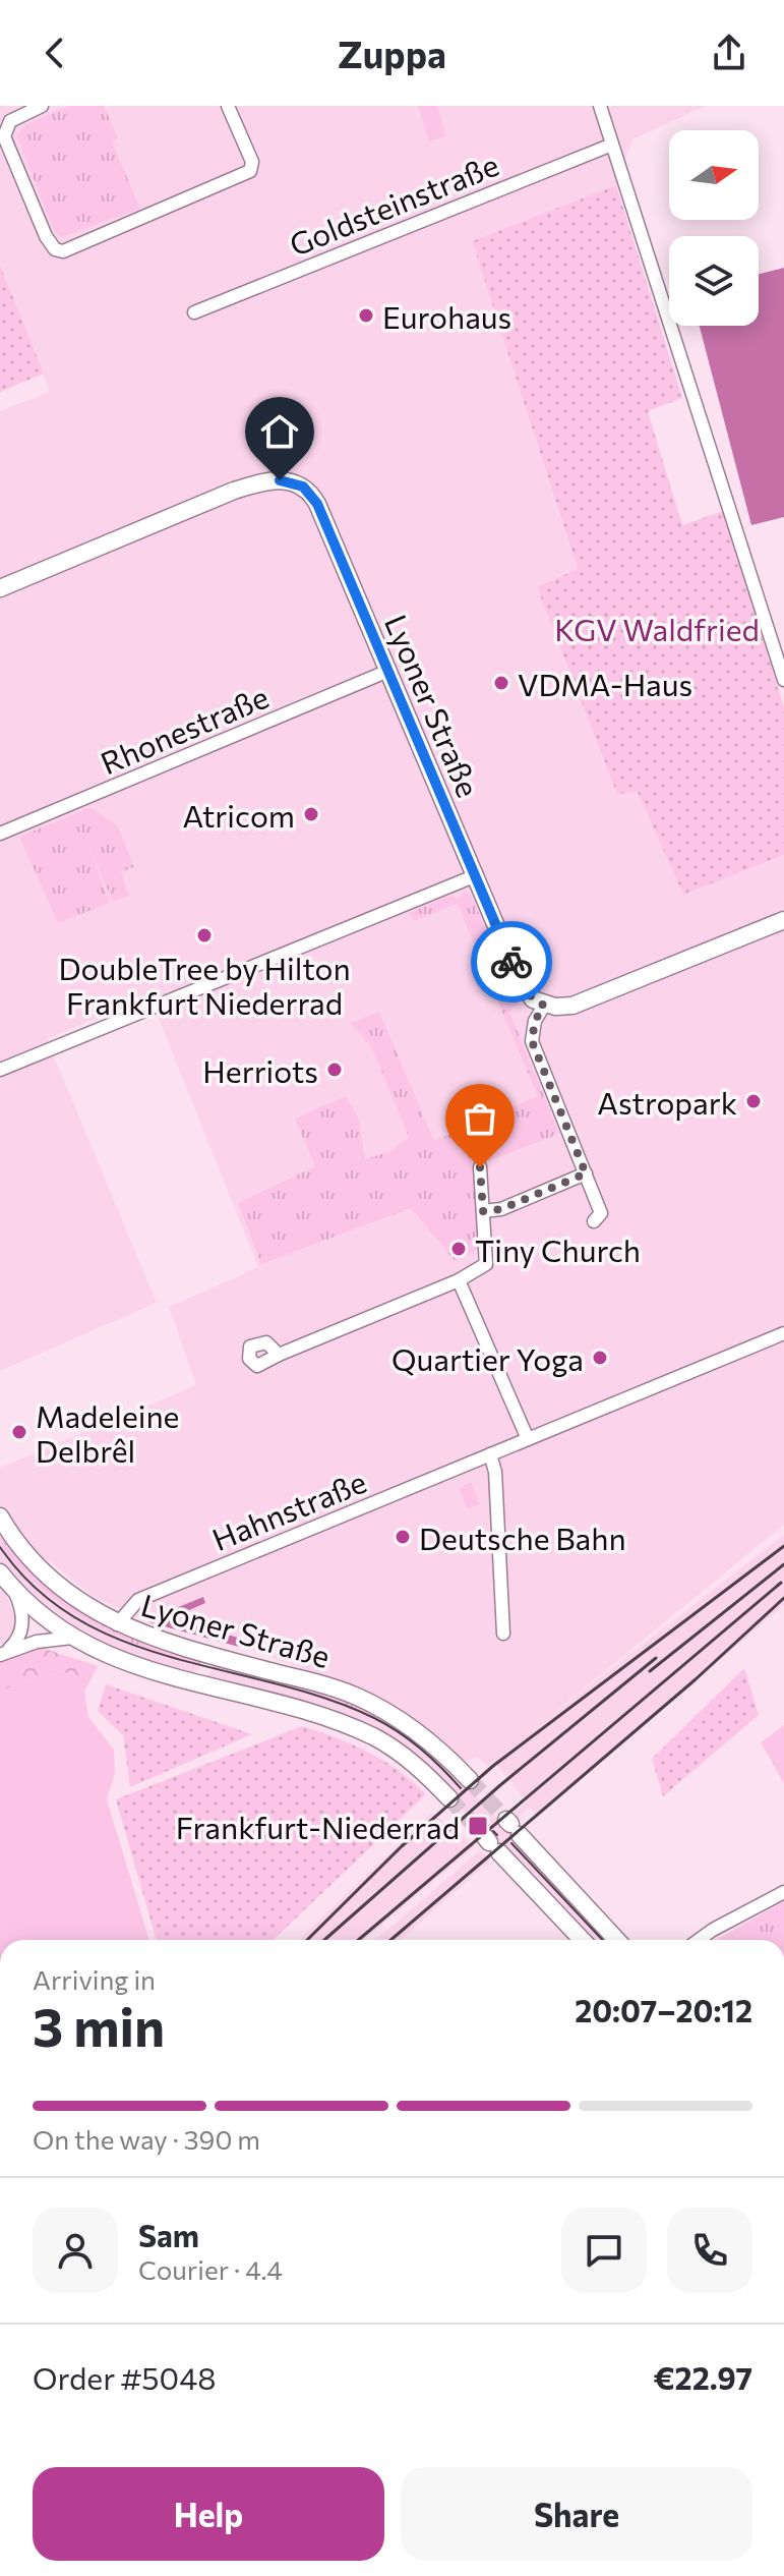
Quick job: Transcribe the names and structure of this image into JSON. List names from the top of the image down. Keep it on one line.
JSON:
{"streets":{"main road":["Lyoner Straße"],"street":["Goldsteinstraße","Rhonestraße","Hahnstraße"]},"crossings":[["Lyoner Straße","Rhonestraße"],["Lyoner Straße","Hahnstraße"]],"parks":["KGV Waldfried"],"places":{"other":["Eurohaus","VDMA-Haus","Atricom","DoubleTree by Hilton Frankfurt Niederrad","Herriots","Astropark","Tiny Church","Quartier Yoga","Madeleine Delbrêl","Deutsche Bahn"],"transit":["Frankfurt-Niederrad"]},"north":"right","page":{"header":"Zuppa","heading":["3 min","Arriving in","20:07–20:12"],"panel":["Sam","Courier · 4.4","Order #5048","€22.97"],"bar":"On the way · 390 m","buttons":["Help","Share"]}}
